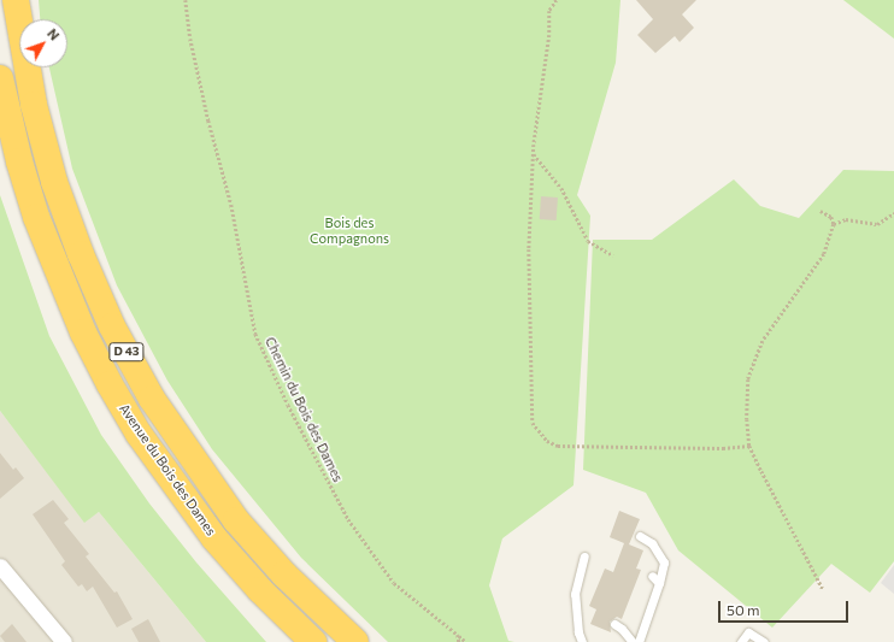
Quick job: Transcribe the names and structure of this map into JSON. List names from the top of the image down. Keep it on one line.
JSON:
{"streets":{"highway":["D 43","Avenue du Bois des Dames"],"path":["Chemin du Bois des Dames"]},"parks":["Bois des Compagnons"],"scale_bar":"50 m","north":"top right"}
